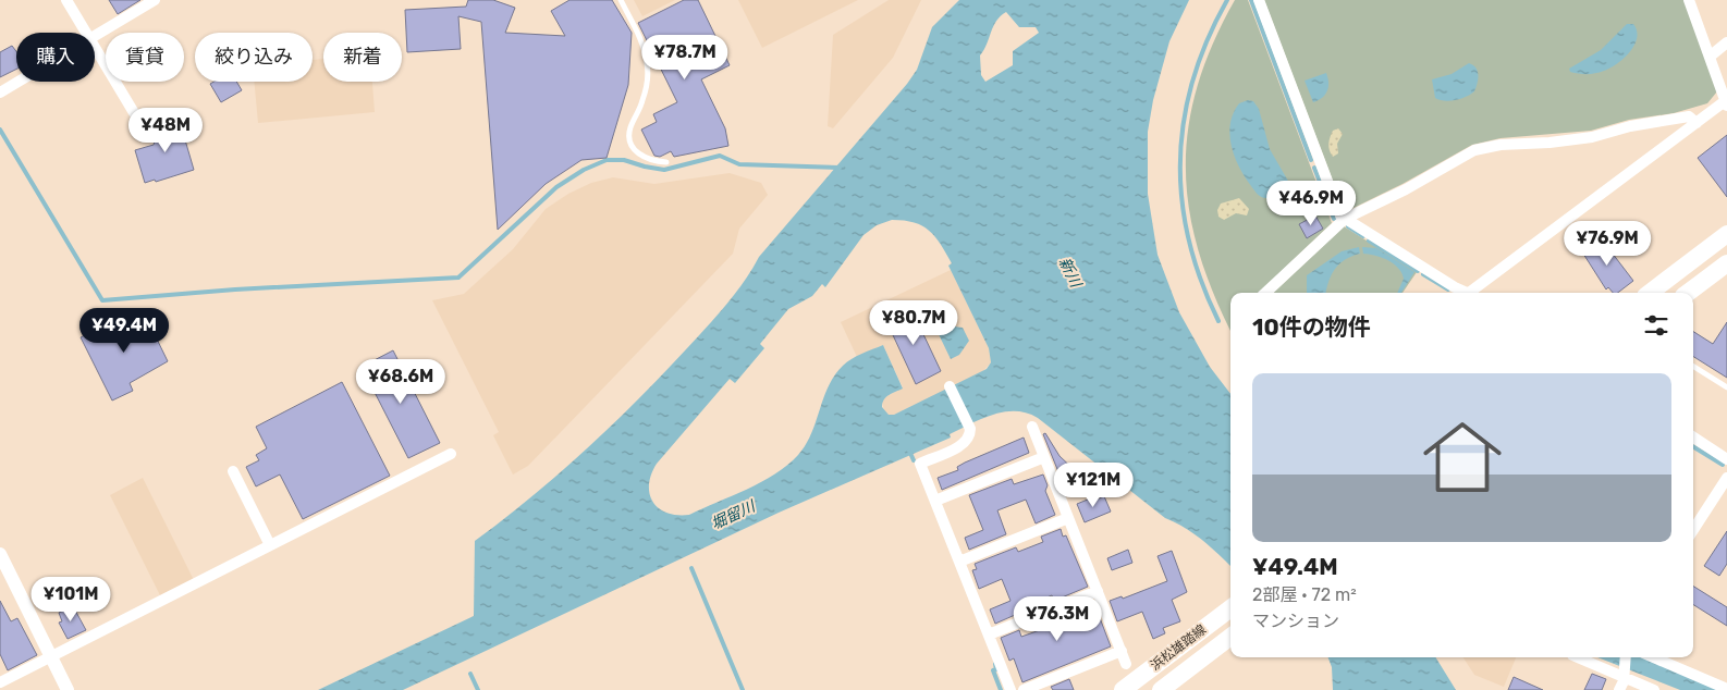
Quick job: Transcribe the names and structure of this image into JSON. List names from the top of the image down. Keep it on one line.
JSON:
{"streets":{"main road":["浜松雄踏線"]},"water":["新川","堀留川"],"page":{"chip":["購入","賃貸","絞り込み","新着"],"price":["¥78.7M","¥48M","¥46.9M","¥76.9M","¥80.7M","¥49.4M","¥68.6M","¥121M","¥101M","¥76.3M"],"heading":"10件の物件","list":[{"name":"¥49.4M","note":"2部屋 · 72 m² · マンション"}]}}
